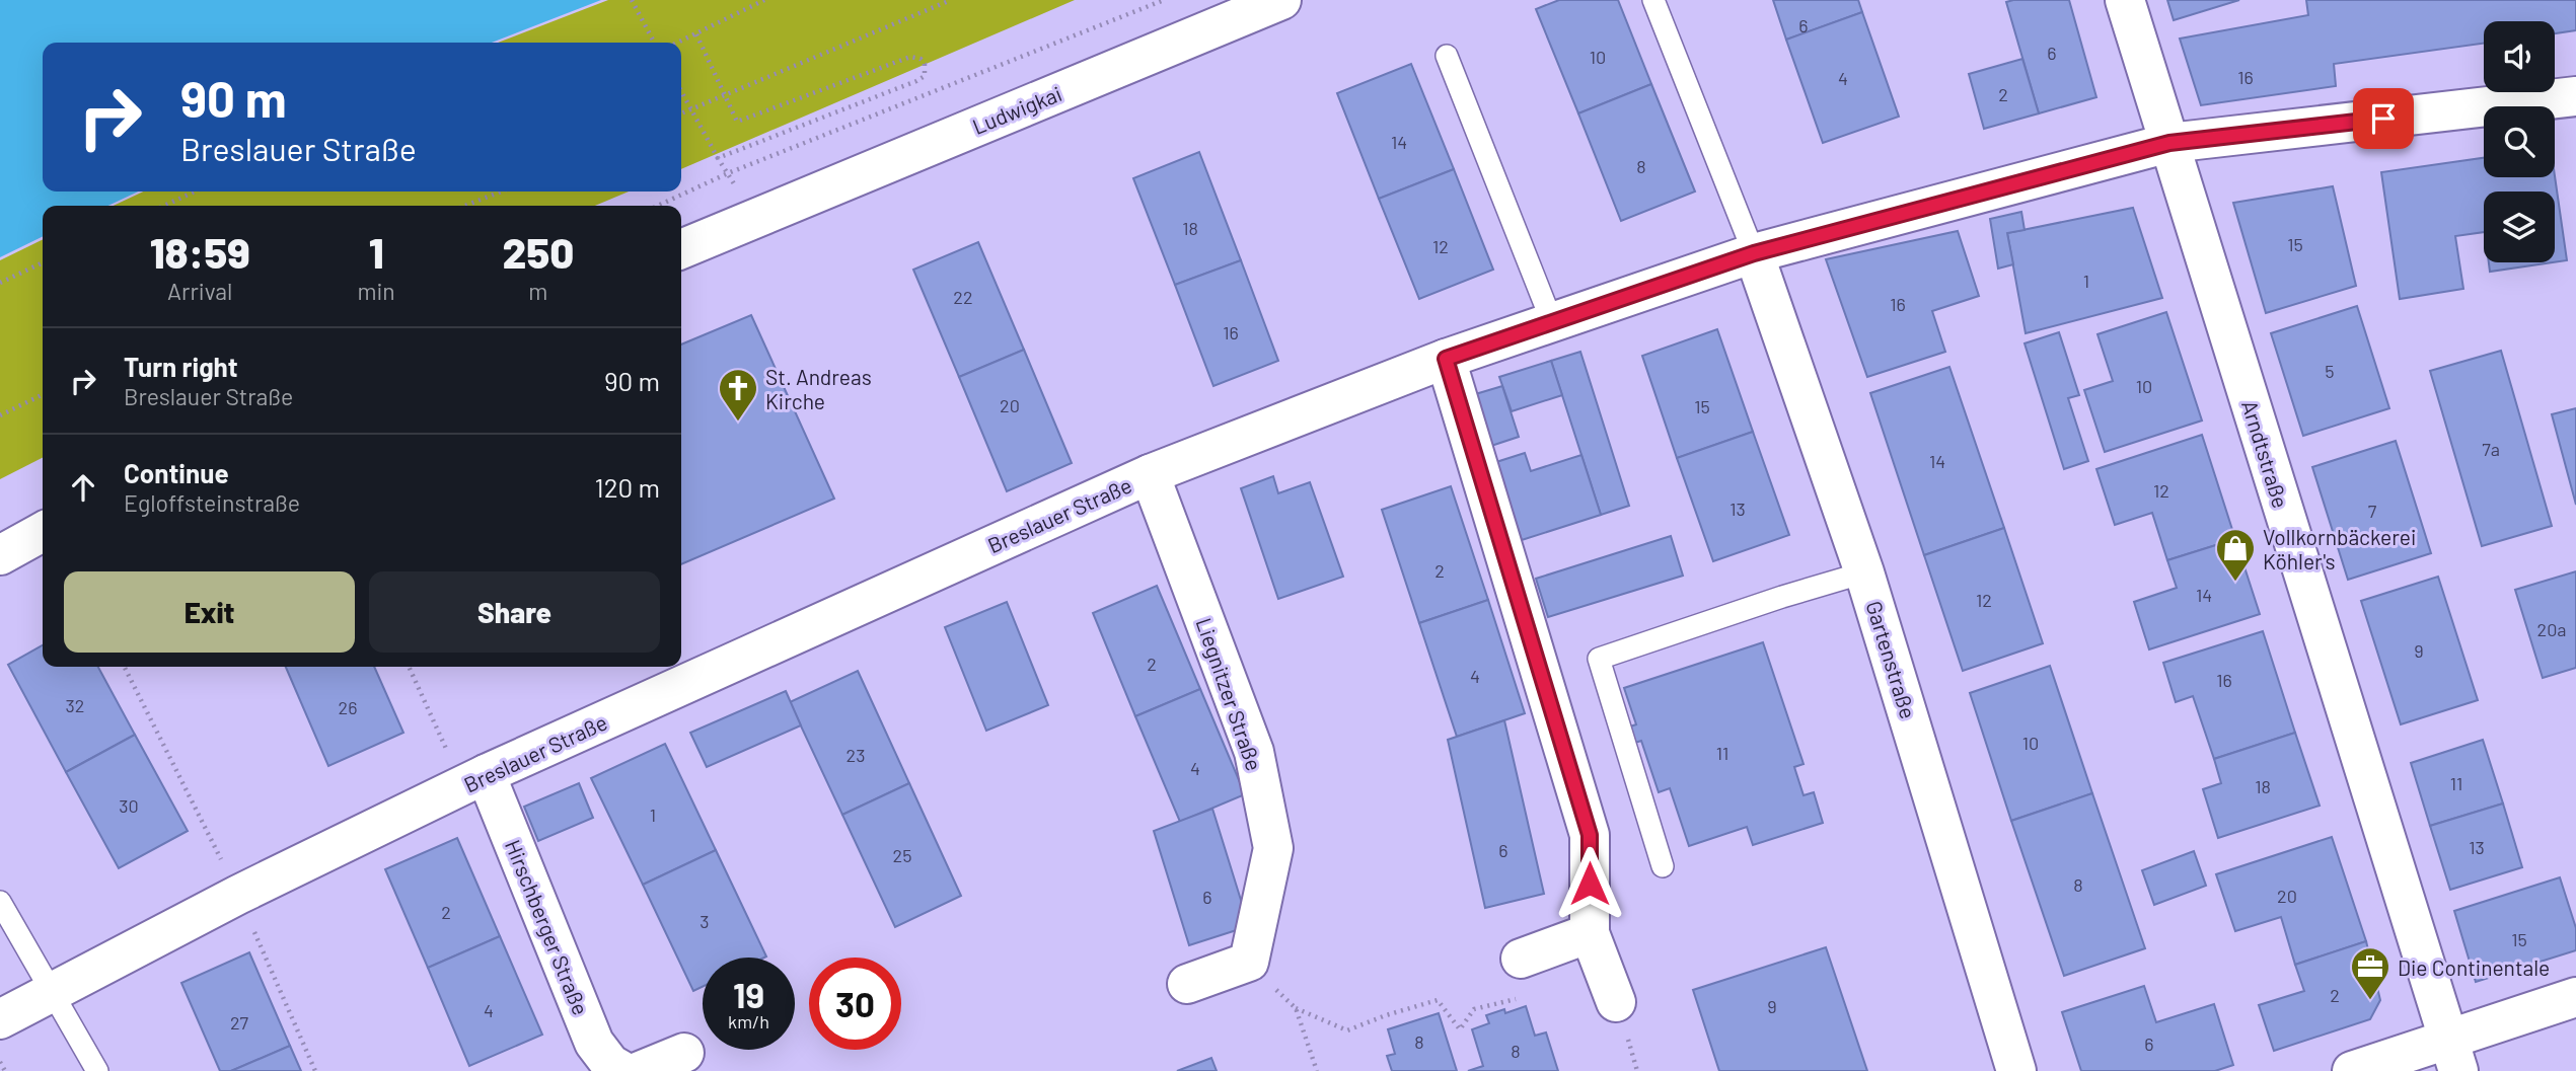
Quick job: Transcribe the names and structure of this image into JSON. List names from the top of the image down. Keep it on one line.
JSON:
{"streets":{"street":["Ludwigkai","Arndtstraße","Breslauer Straße","Gartenstraße","Liegnitzer Straße","Hirschberger Straße"]},"crossings":[["Arndtstraße","Breslauer Straße"],["Breslauer Straße","Gartenstraße"],["Breslauer Straße","Liegnitzer Straße"],["Breslauer Straße","Hirschberger Straße"]],"places":{"church":["St. Andreas Kirche"],"shop":["Vollkornbäckerei Köhler's"],"office":["Die Continentale"]},"house_numbers":["6","6","10","16","4","2","14","8","18","15","12","1","22","16","16","5","10","20","15","7a","14","12","13","7","2","14","12","20a","9","2","4","16","32","26","10","11","23","4","11","18","30","1","13","6","25","8","20","6","2","3","15","2","9","4","27","8","6","8"],"page":{"turn":["90 m","Breslauer Straße"],"eta":["18:59","Arrival","1","min","250","m"],"list":[{"name":"Turn right","note":"Breslauer Straße","value":"90 m"},{"name":"Continue","note":"Egloffsteinstraße","value":"120 m"}],"buttons":["Exit","Share"],"speed":"19 km/h","limit":"30"}}
